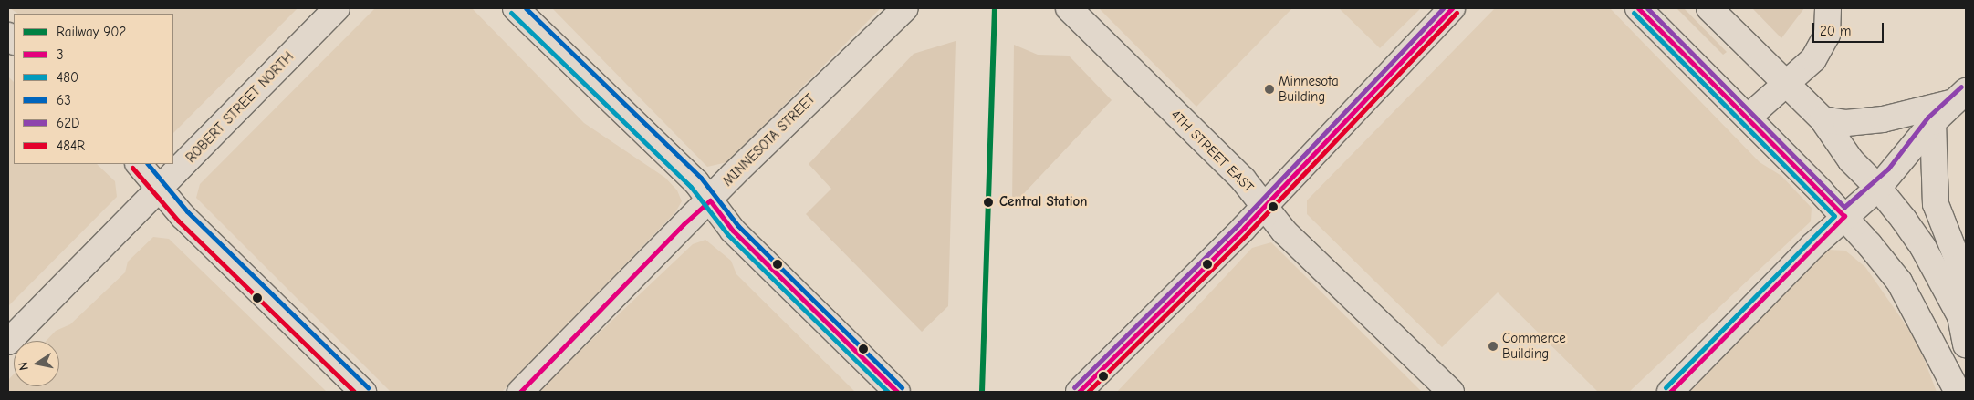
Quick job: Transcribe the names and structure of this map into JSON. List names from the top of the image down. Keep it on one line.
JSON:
{"streets":{"street":["ROBERT STREET NORTH","MINNESOTA STREET","4TH STREET EAST"]},"places":["Minnesota Building","Central Station","Commerce Building"],"lines":["rail line 902","transit line 3","transit line 63","transit line 62D","transit line 480","transit line 484R"],"legend":["Railway 902","3","480","63","62D","484R"],"scale_bar":"20 m","north":"left"}
